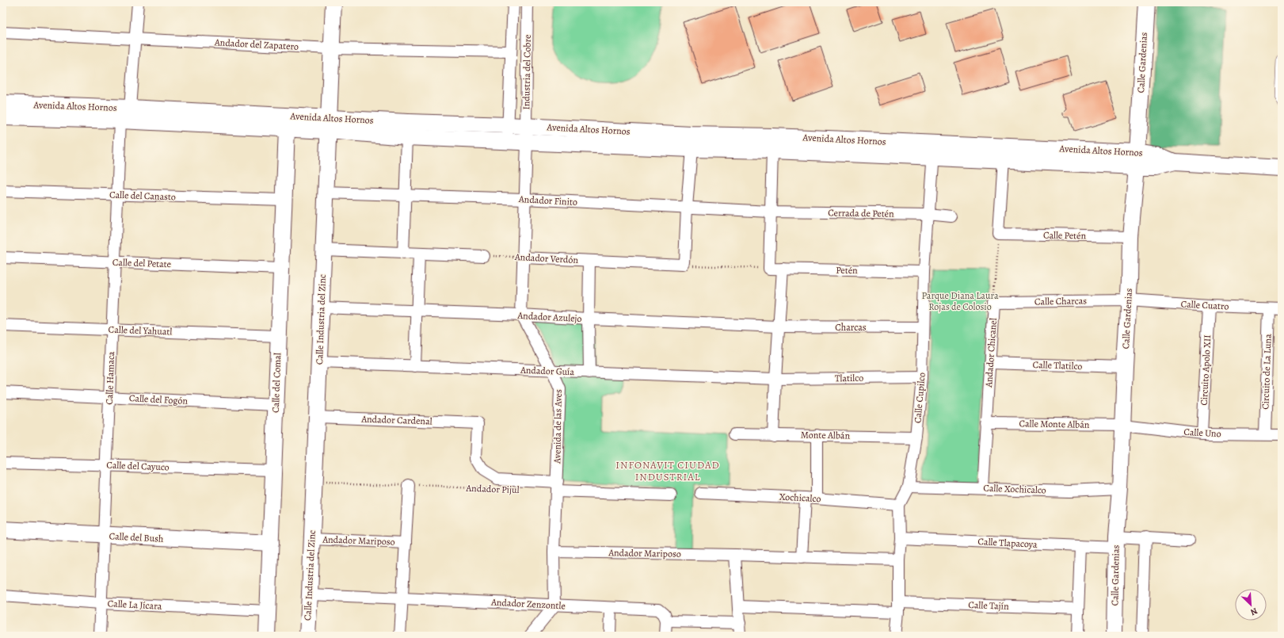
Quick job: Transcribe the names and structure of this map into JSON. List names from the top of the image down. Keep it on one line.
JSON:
{"streets":{"street":["Andador del Zapatero","Calle Gardenias","Industria del Cobre","Avenida Altos Hornos","Calle del Canasto","Andador Finito","Cerrada de Petén","Calle Petén","Andador Verdón","Calle del Petate","Petén","Calle Charcas","Calle Cuatro","Andador Azulejo","Calle Industria del Zinc","Charcas","Calle del Yahuatl","Andador Chicanel","Calle Tlatilco","Circuito Apolo XII","Andador Guía","Circuito de La Luna","Calle Hamaca","Tlatilco","Calle del Comal","Calle Cupilco","Calle del Fogón","Andador Cardenal","Calle Monte Albán","Avenida de las Aves","Calle Uno","Monte Albán","Calle del Cayuco","Calle Xochicalco","Xochicalco","Calle del Bush","Andador Mariposo","Calle Tlapacoya","Andador Zenzontle","Calle La Jícara","Calle Tajín"],"path":["Andador Pijul"]},"crossings":[["Andador del Zapatero","Industria del Cobre"],["Andador del Zapatero","Calle Industria del Zinc"],["Calle Gardenias","Avenida Altos Hornos"],["Calle Gardenias","Calle Petén"],["Calle Gardenias","Calle Charcas"],["Calle Gardenias","Calle Cuatro"],["Calle Gardenias","Calle Tlatilco"],["Calle Gardenias","Calle Monte Albán"],["Calle Gardenias","Calle Uno"],["Calle Gardenias","Calle Xochicalco"],["Calle Gardenias","Calle Tlapacoya"],["Industria del Cobre","Avenida Altos Hornos"],["Industria del Cobre","Avenida de las Aves"],["Avenida Altos Hornos","Calle Industria del Zinc"],["Avenida Altos Hornos","Calle Hamaca"],["Avenida Altos Hornos","Calle del Comal"],["Avenida Altos Hornos","Calle Cupilco"],["Avenida Altos Hornos","Avenida de las Aves"],["Calle del Canasto","Calle Hamaca"],["Calle del Canasto","Calle del Comal"],["Andador Finito","Cerrada de Petén"],["Andador Finito","Calle Industria del Zinc"],["Andador Finito","Avenida de las Aves"],["Cerrada de Petén","Calle Cupilco"],["Andador Verdón","Avenida de las Aves"],["Calle del Petate","Calle Hamaca"],["Calle del Petate","Calle del Comal"],["Petén","Calle Cupilco"],["Calle Charcas","Calle Cuatro"],["Calle Charcas","Andador Chicanel"],["Calle Cuatro","Circuito Apolo XII"],["Calle Cuatro","Circuito de La Luna"],["Andador Azulejo","Calle Industria del Zinc"],["Andador Azulejo","Charcas"],["Andador Azulejo","Avenida de las Aves"],["Calle Industria del Zinc","Andador Guía"],["Calle Industria del Zinc","Andador Cardenal"],["Calle Industria del Zinc","Andador Pijul"],["Calle Industria del Zinc","Andador Mariposo"],["Calle Industria del Zinc","Andador Zenzontle"],["Charcas","Calle Cupilco"],["Calle del Yahuatl","Calle Hamaca"],["Calle del Yahuatl","Calle del Comal"],["Andador Chicanel","Calle Tlatilco"],["Andador Chicanel","Calle Monte Albán"],["Andador Chicanel","Calle Xochicalco"],["Circuito Apolo XII","Calle Uno"],["Andador Guía","Tlatilco"],["Andador Guía","Avenida de las Aves"],["Circuito de La Luna","Calle Uno"],["Calle Hamaca","Calle del Fogón"],["Calle Hamaca","Calle del Cayuco"],["Calle Hamaca","Calle del Bush"],["Calle Hamaca","Calle La Jícara"],["Tlatilco","Calle Cupilco"],["Calle del Comal","Calle del Fogón"],["Calle del Comal","Calle del Cayuco"],["Calle del Comal","Calle del Bush"],["Calle del Comal","Calle La Jícara"],["Calle Cupilco","Monte Albán"],["Calle Cupilco","Calle Xochicalco"],["Calle Cupilco","Xochicalco"],["Calle Cupilco","Calle Tlapacoya"],["Calle Cupilco","Calle Tajín"],["Andador Cardenal","Avenida de las Aves"],["Calle Monte Albán","Calle Uno"],["Avenida de las Aves","Andador Mariposo"],["Avenida de las Aves","Andador Zenzontle"]],"districts":["INFONAVIT CIUDAD INDUSTRIAL"],"parks":["Parque Diana Laura Rojas de Colosio"],"north":"bottom right"}
